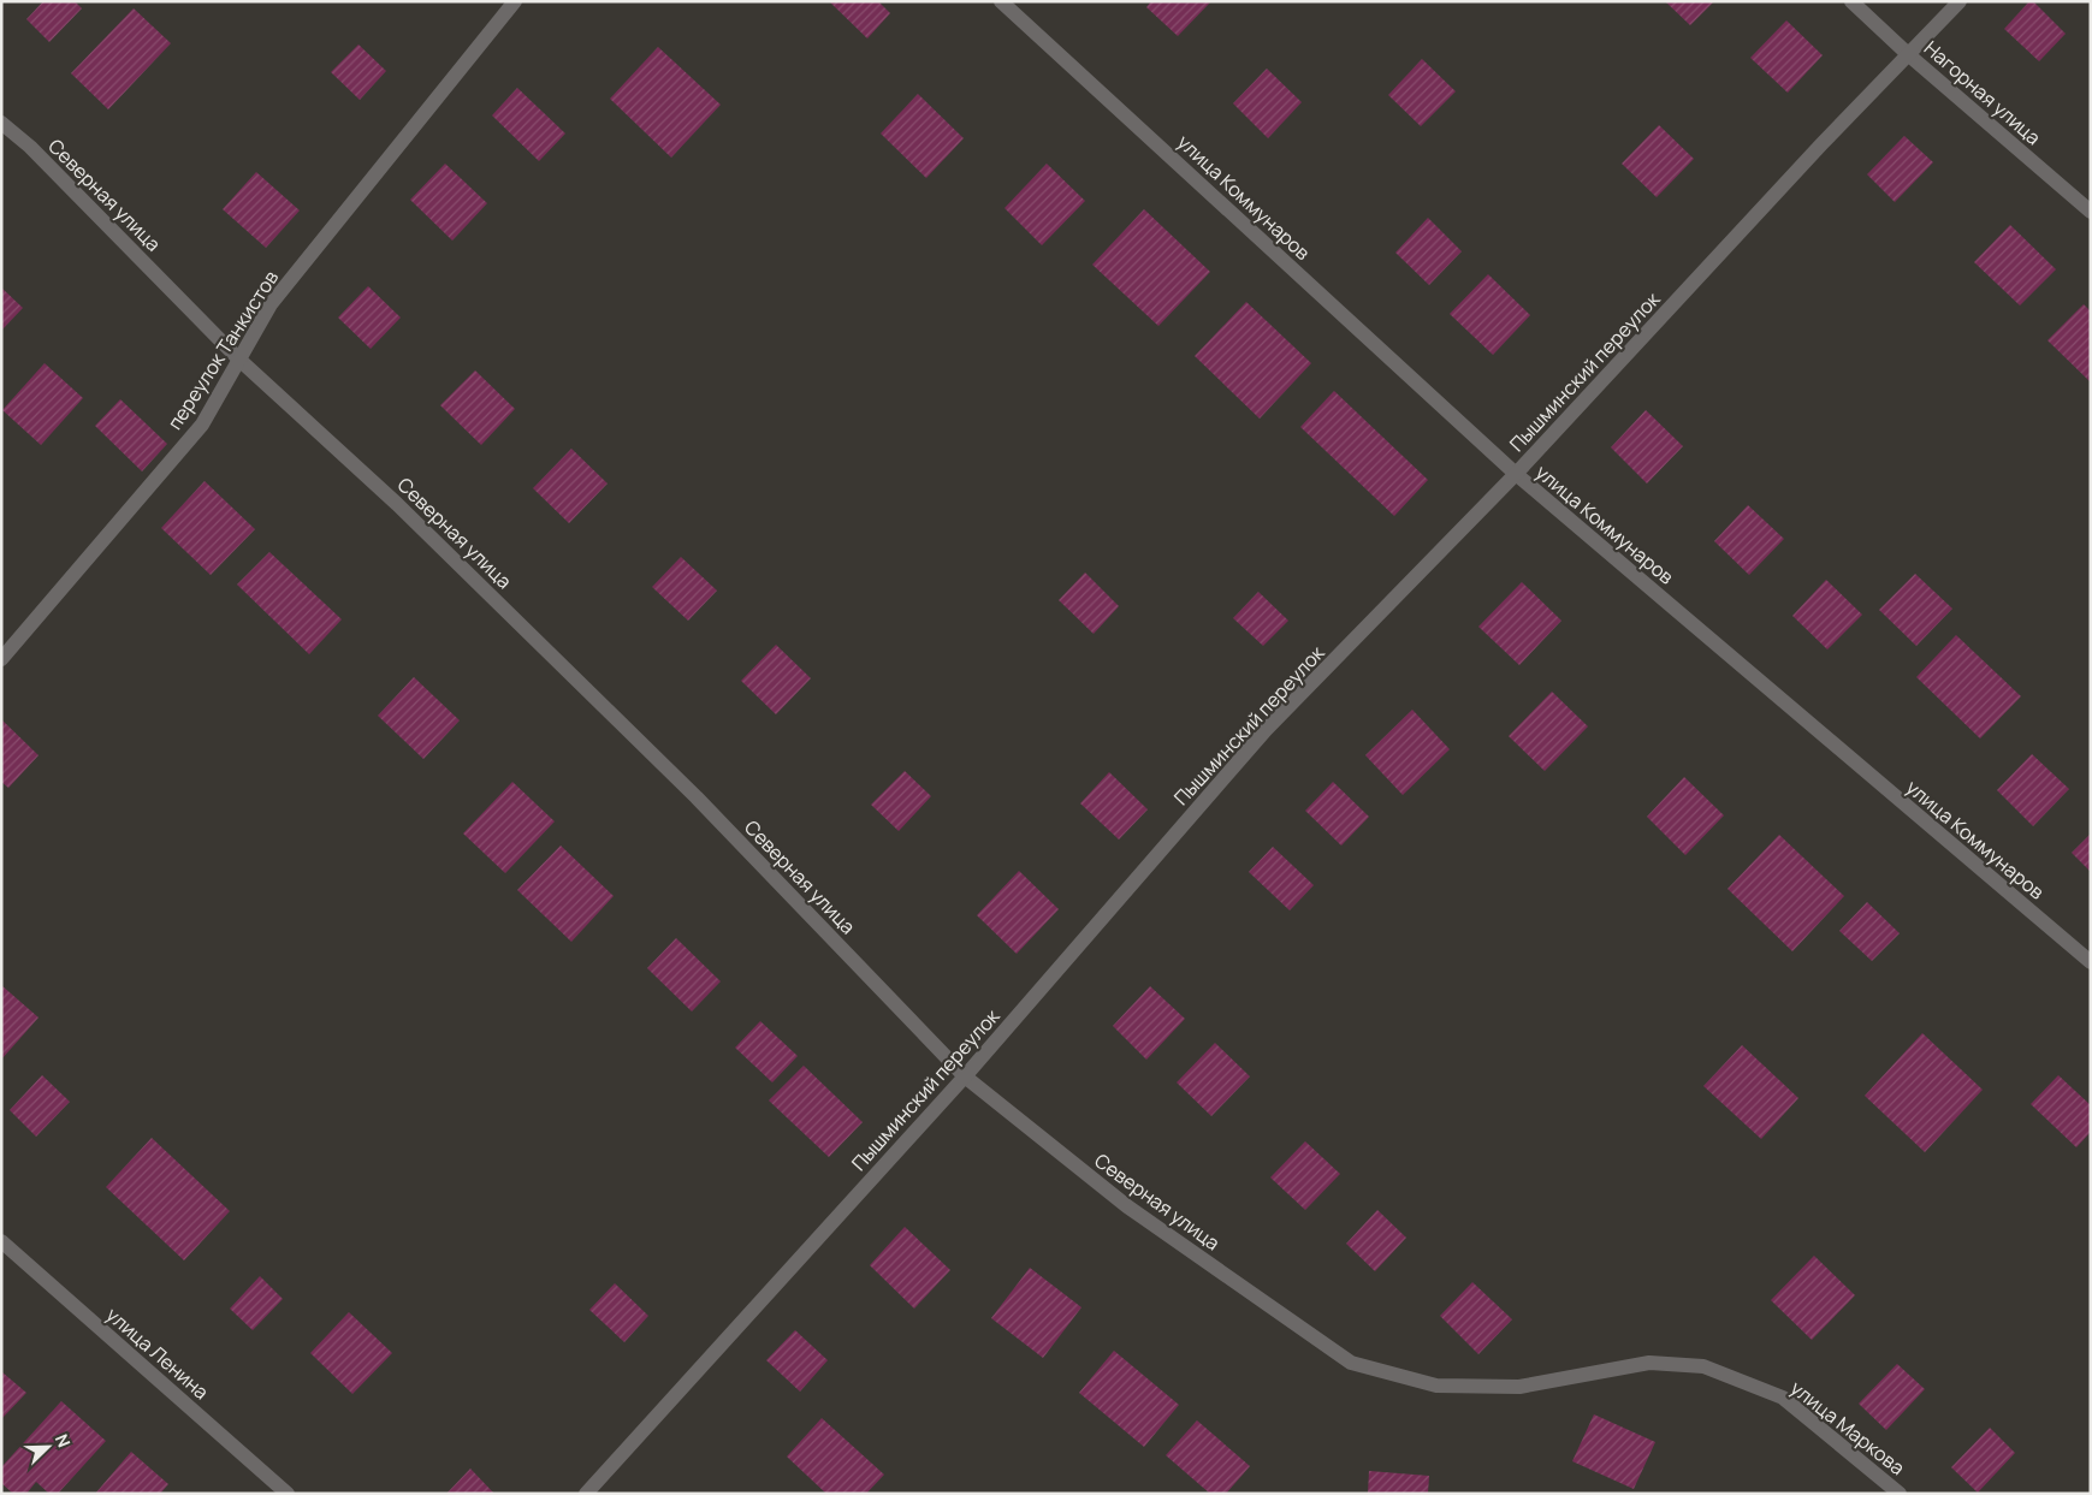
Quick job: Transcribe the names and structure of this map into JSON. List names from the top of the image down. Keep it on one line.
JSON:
{"streets":{"street":["Нагорная улица","Северная улица","улица Коммунаров","переулок Танкистов","Пышминский переулок","улица Ленина","улица Маркова"]},"crossings":[["Нагорная улица","Пышминский переулок"],["Северная улица","переулок Танкистов"],["Северная улица","Пышминский переулок"],["Северная улица","улица Маркова"],["улица Коммунаров","Пышминский переулок"]],"north":"top right"}
